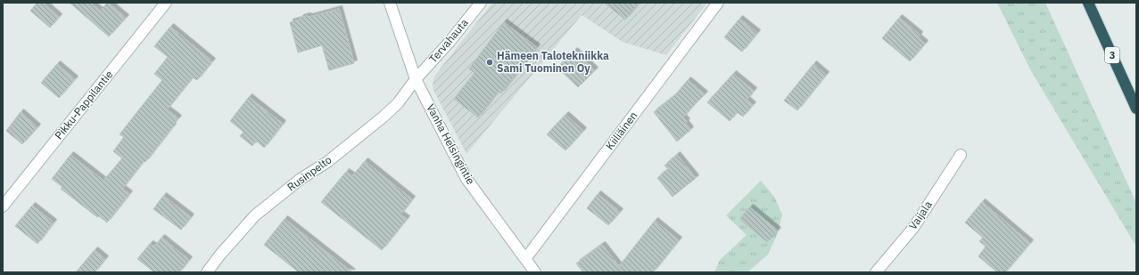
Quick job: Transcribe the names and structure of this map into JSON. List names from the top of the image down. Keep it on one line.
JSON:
{"streets":{"highway":["3"],"street":["Tervahauta","Pikku-Pappilantie","Kiiliäinen","Vanha Helsingintie","Rusinpelto","Vaijala"]},"crossings":[["Tervahauta","Vanha Helsingintie"],["Tervahauta","Rusinpelto"],["Kiiliäinen","Vanha Helsingintie"],["Vanha Helsingintie","Rusinpelto"]],"places":["Hämeen Talotekniikka Sami Tuominen Oy"]}
